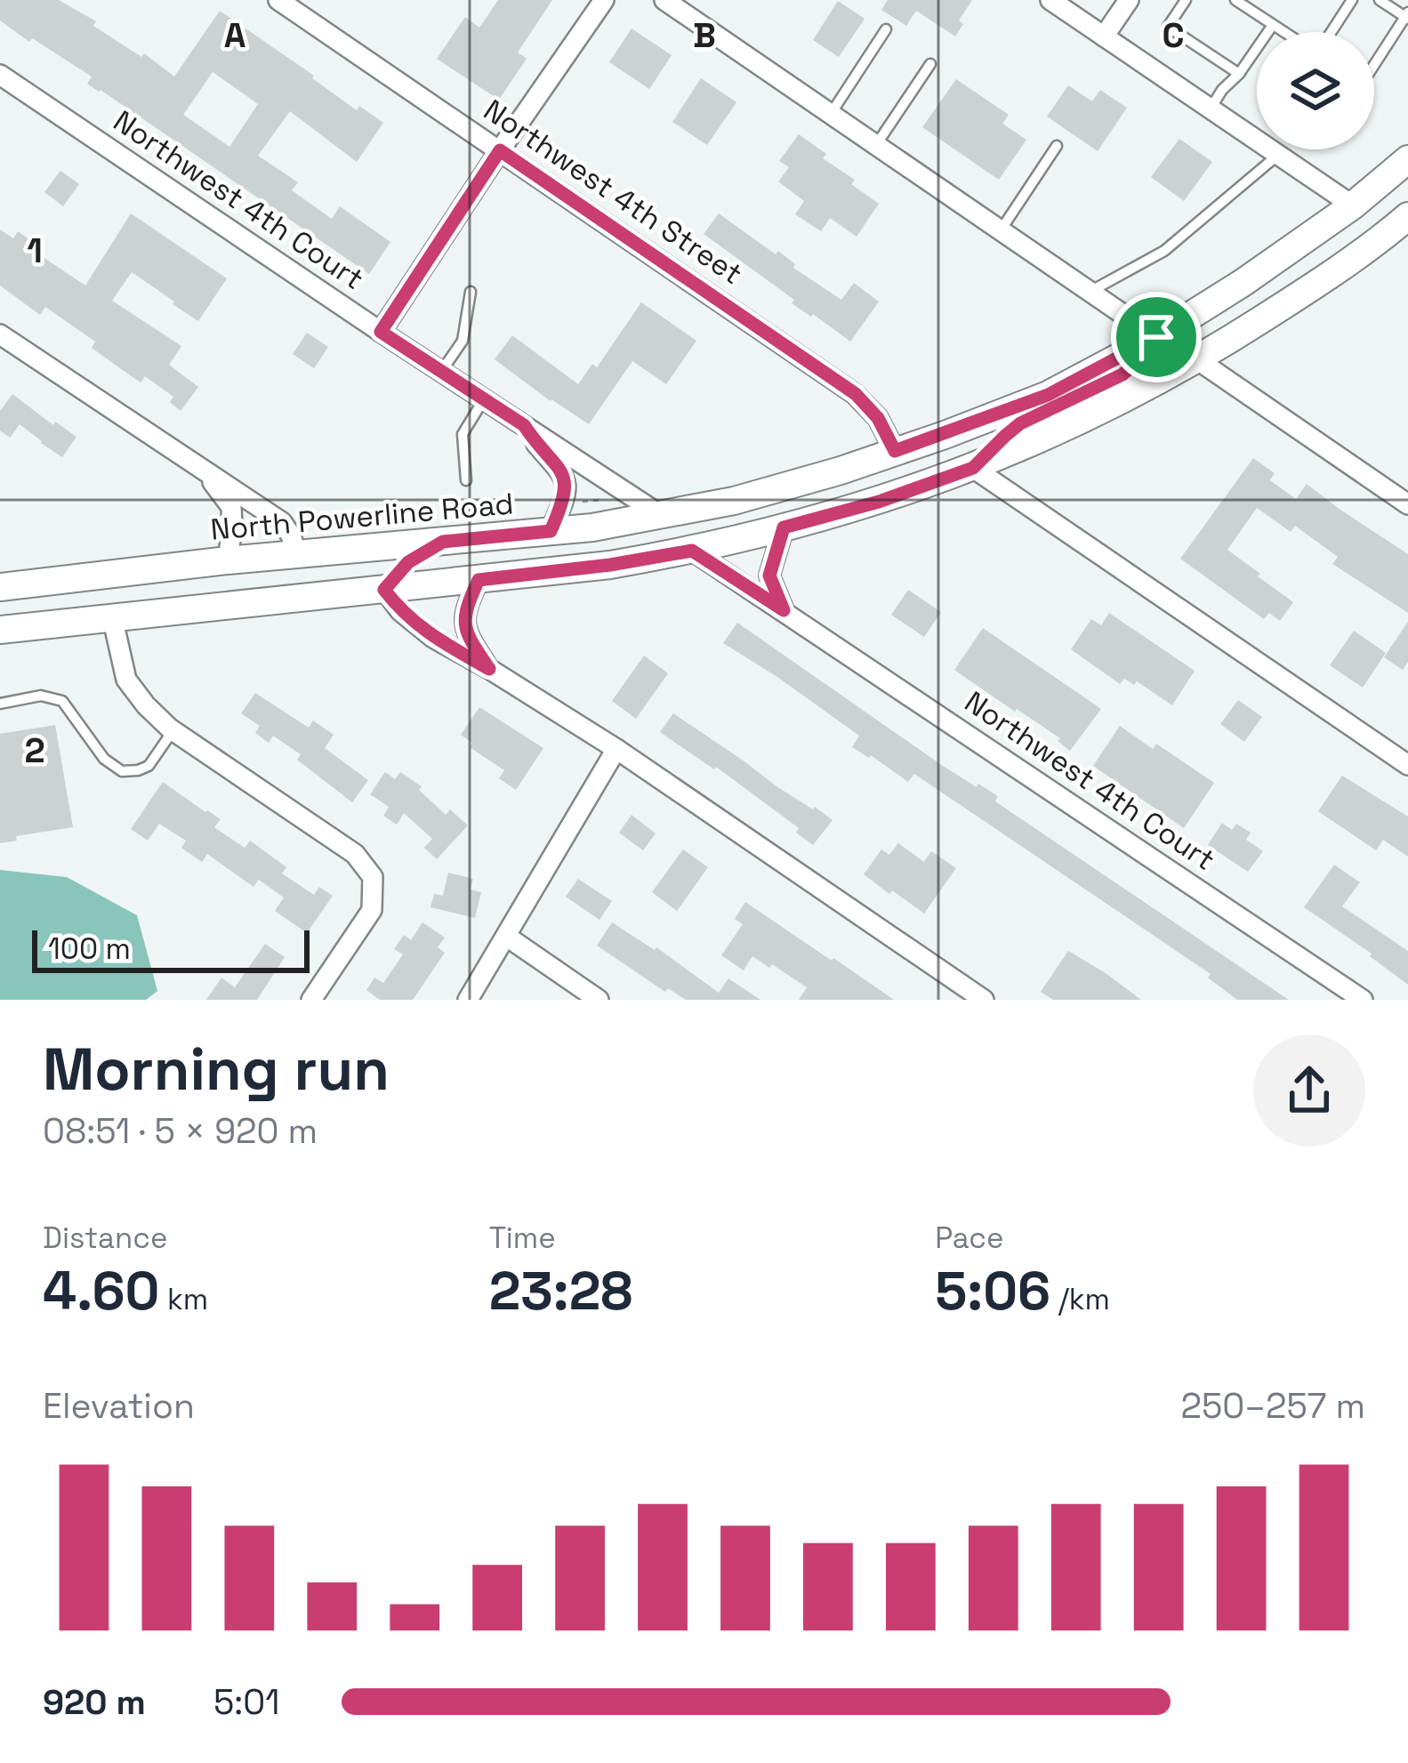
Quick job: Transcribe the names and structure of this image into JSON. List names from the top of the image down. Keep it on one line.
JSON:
{"streets":{"main road":["North Powerline Road"],"street":["Northwest 4th Street","Northwest 4th Court"]},"crossings":[["Northwest 4th Street","North Powerline Road"],["Northwest 4th Court","North Powerline Road"]],"scale_bar":"100 m","page":{"scale":"100 m","heading":["Morning run","08:51 · 5 × 920 m"],"stats":[["Distance","4.60 km"],["Time","23:28"],["Pace","5:06 /km"]],"chart":["Elevation","250–257 m"],"list":[{"name":"920 m","note":"5:01"}]},"grid":{"columns":["A","B","C"],"rows":["1","2"]}}
